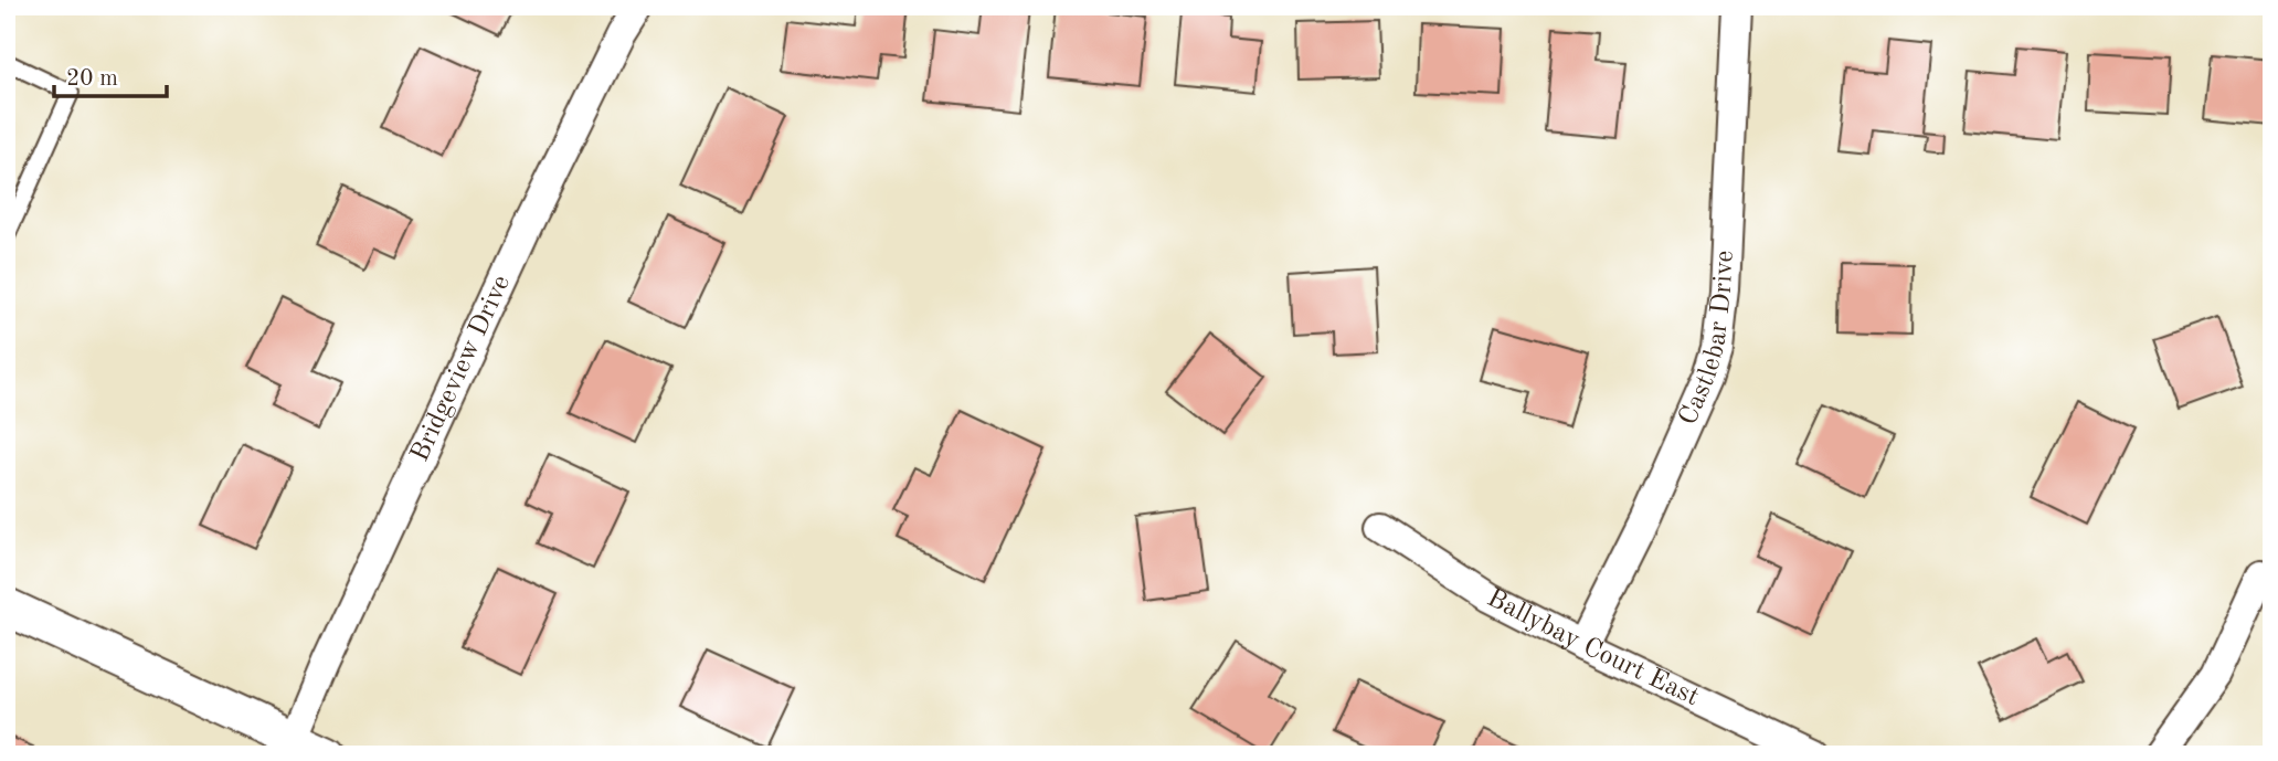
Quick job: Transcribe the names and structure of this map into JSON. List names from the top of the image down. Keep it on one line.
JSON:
{"streets":{"street":["Castlebar Drive","Bridgeview Drive","Ballybay Court East"]},"crossings":[["Castlebar Drive","Ballybay Court East"]],"scale_bar":"20 m"}
